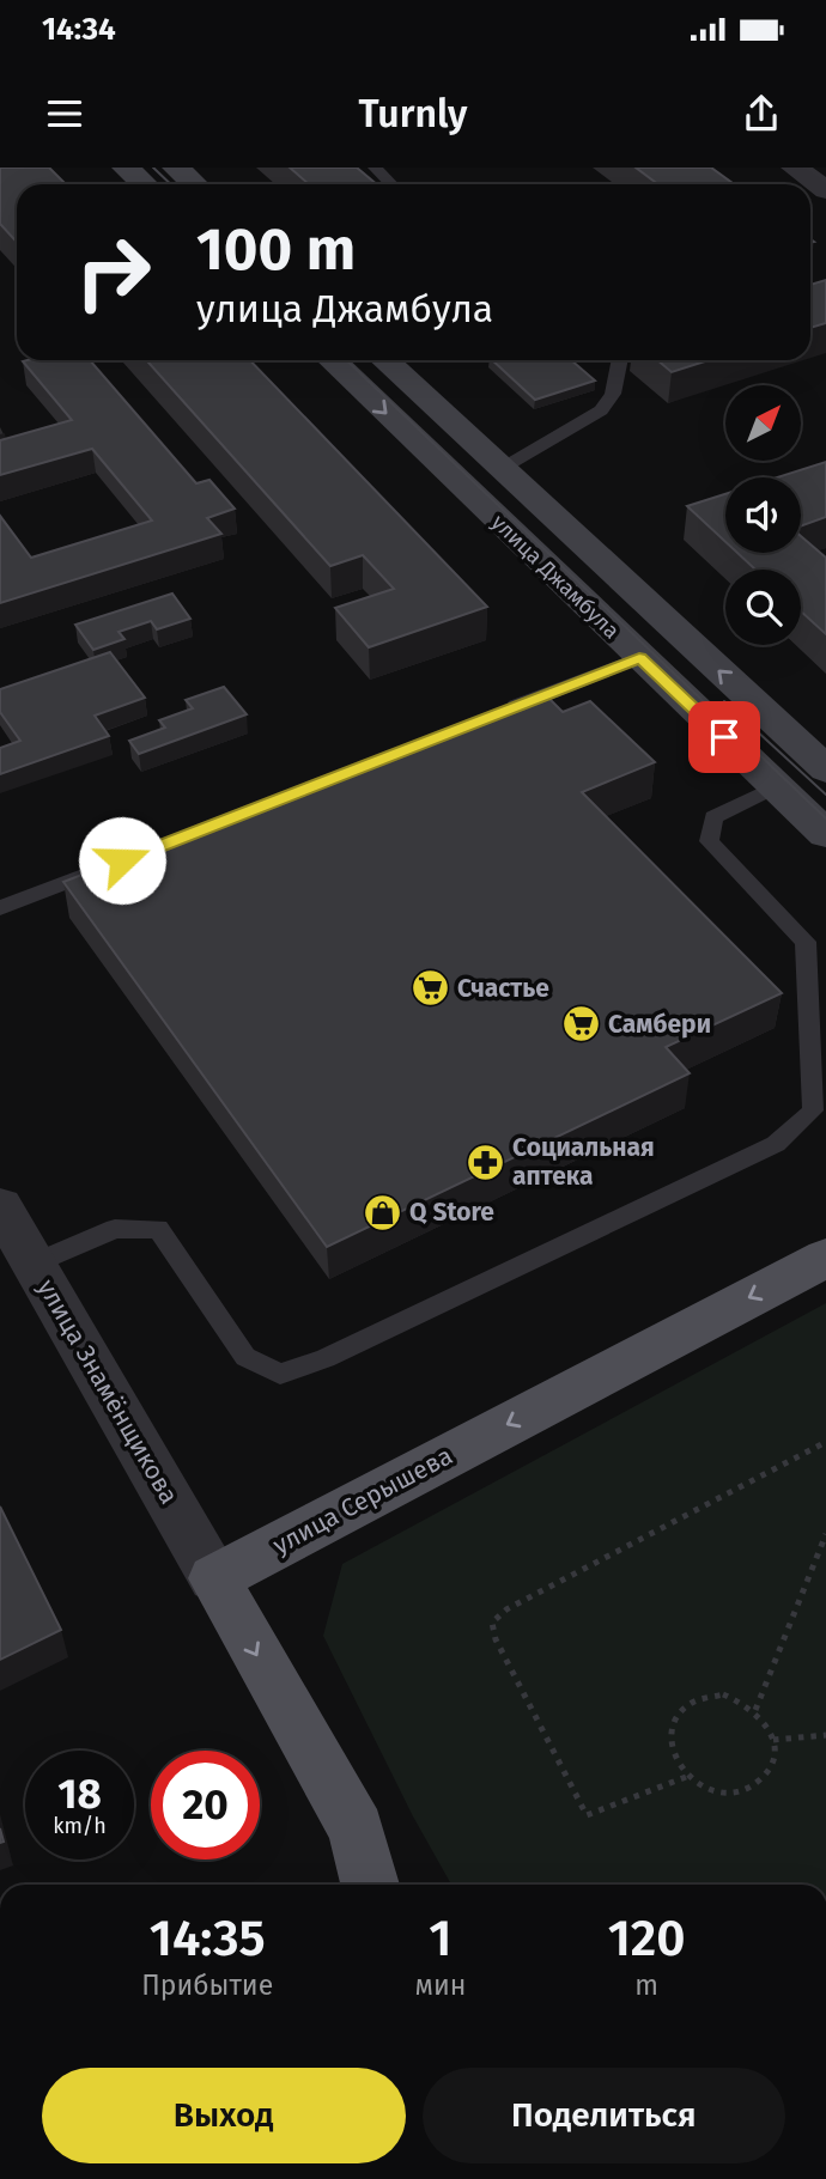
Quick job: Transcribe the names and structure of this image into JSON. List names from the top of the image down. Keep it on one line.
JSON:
{"streets":{"main road":["улица Серышева"],"street":["улица Джамбула","улица Знамёнщикова"]},"crossings":[["улица Знамёнщикова","улица Серышева"]],"one_way":["улица Серышева"],"places":{"supermarket":["Счастье","Самбери"],"pharmacy":["Социальная аптека"],"shop":["Q Store"]},"north":"top right","page":{"status":"14:34","header":"Turnly","turn":["100 m","улица Джамбула"],"speed":"18 km/h","limit":"20","eta":["14:35","Прибытие","1","мин","120","m"],"buttons":["Выход","Поделиться"]}}
